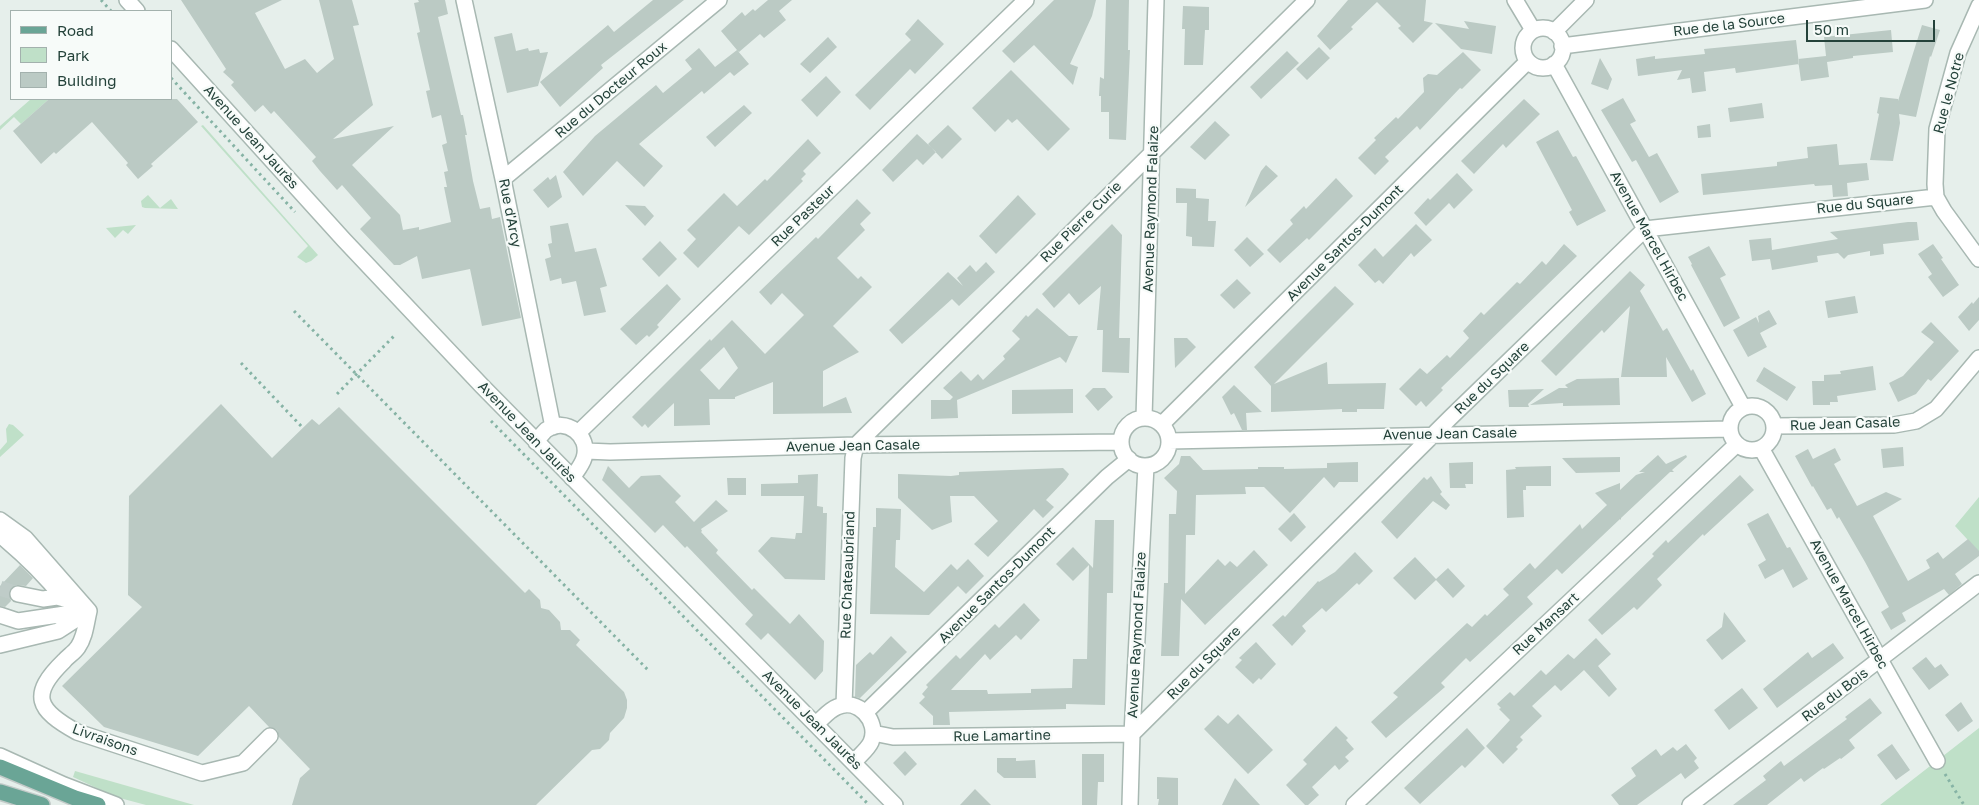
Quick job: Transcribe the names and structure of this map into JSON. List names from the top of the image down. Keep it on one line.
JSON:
{"streets":{"street":["Rue de la Source","Rue du Docteur Roux","Rue le Notre","Avenue Jean Jaurès","Rue du Square","Avenue Raymond Falaize","Rue d'Arcy","Rue Pasteur","Rue Pierre Curie","Avenue Marcel Hirbec","Avenue Santos-Dumont","Rue Jean Casale","Avenue Jean Casale","Rue Chateaubriand","Rue Mansart","Rue du Bois","Rue Lamartine","Livraisons"]},"crossings":[["Rue de la Source","Avenue Marcel Hirbec"],["Rue de la Source","Avenue Santos-Dumont"],["Rue du Docteur Roux","Rue d'Arcy"],["Rue le Notre","Rue du Square"],["Rue du Square","Avenue Raymond Falaize"],["Rue du Square","Avenue Marcel Hirbec"],["Rue du Square","Avenue Jean Casale"],["Rue du Square","Rue Lamartine"],["Avenue Raymond Falaize","Rue Pierre Curie"],["Avenue Raymond Falaize","Avenue Santos-Dumont"],["Avenue Raymond Falaize","Avenue Jean Casale"],["Avenue Raymond Falaize","Rue Lamartine"],["Rue Pierre Curie","Avenue Jean Casale"],["Rue Pierre Curie","Rue Chateaubriand"],["Avenue Marcel Hirbec","Avenue Santos-Dumont"],["Avenue Marcel Hirbec","Rue Jean Casale"],["Avenue Marcel Hirbec","Avenue Jean Casale"],["Avenue Marcel Hirbec","Rue Mansart"],["Avenue Marcel Hirbec","Rue du Bois"],["Avenue Santos-Dumont","Avenue Jean Casale"],["Rue Jean Casale","Avenue Jean Casale"],["Rue Jean Casale","Rue Mansart"],["Avenue Jean Casale","Rue Chateaubriand"],["Avenue Jean Casale","Rue Mansart"]],"legend":["Road","Park","Building"],"scale_bar":"50 m"}
